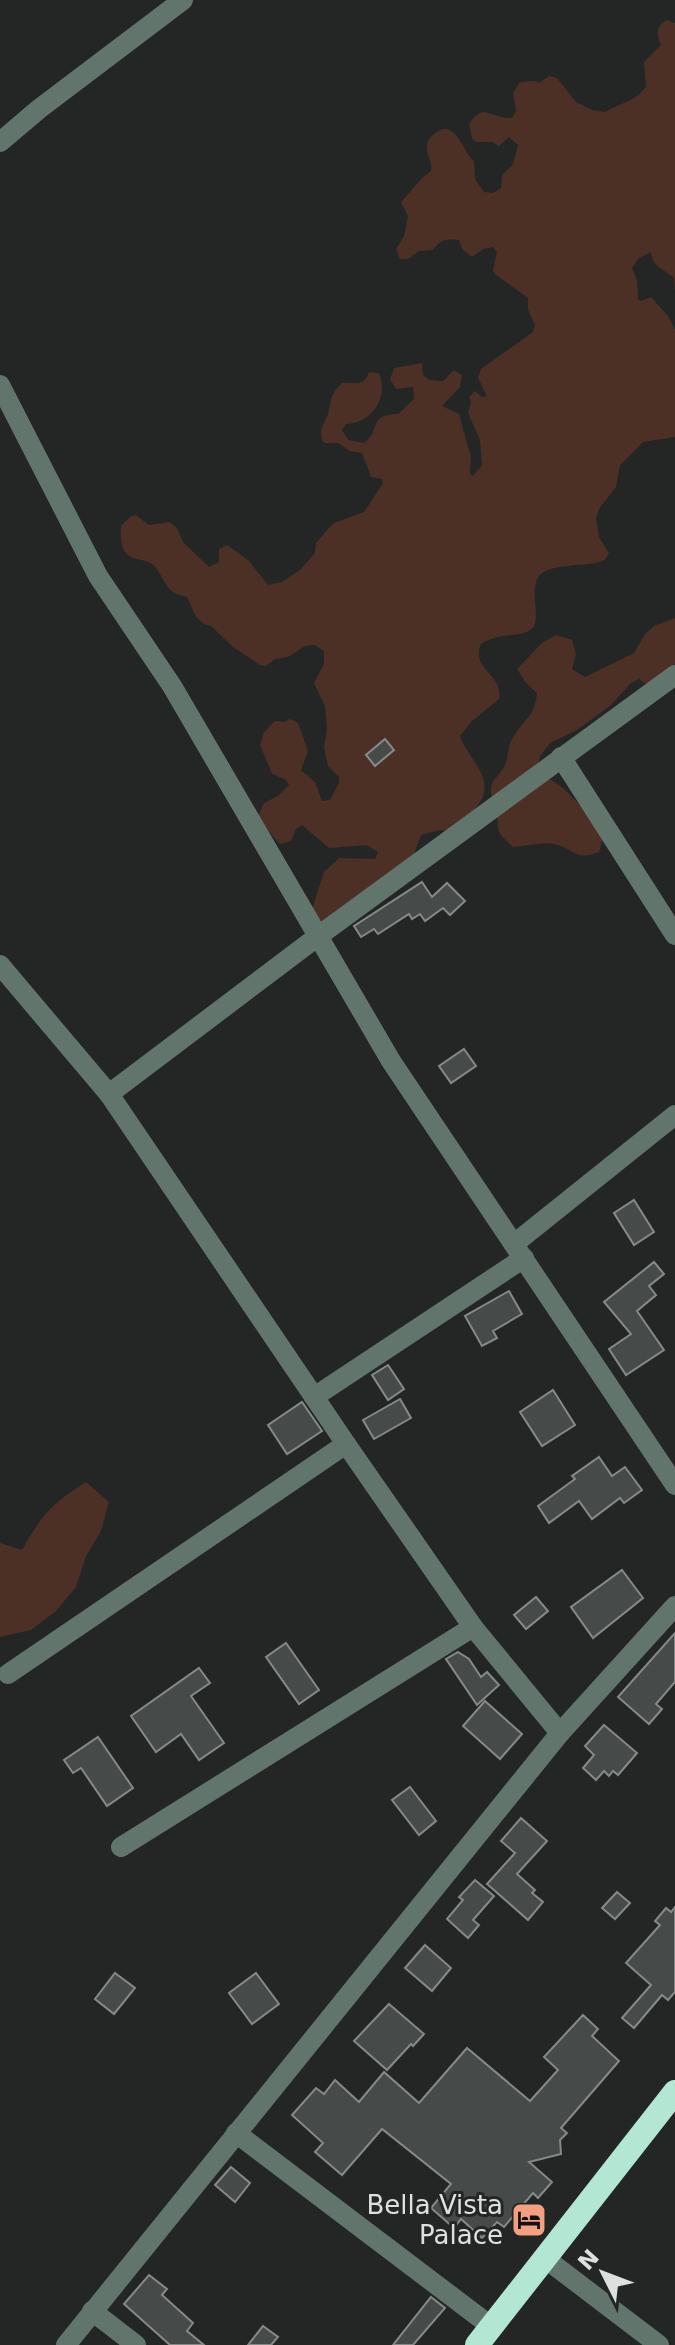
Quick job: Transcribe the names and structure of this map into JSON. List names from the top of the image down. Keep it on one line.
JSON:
{"places":{"hotel":["Bella Vista Palace"]},"north":"top left"}
